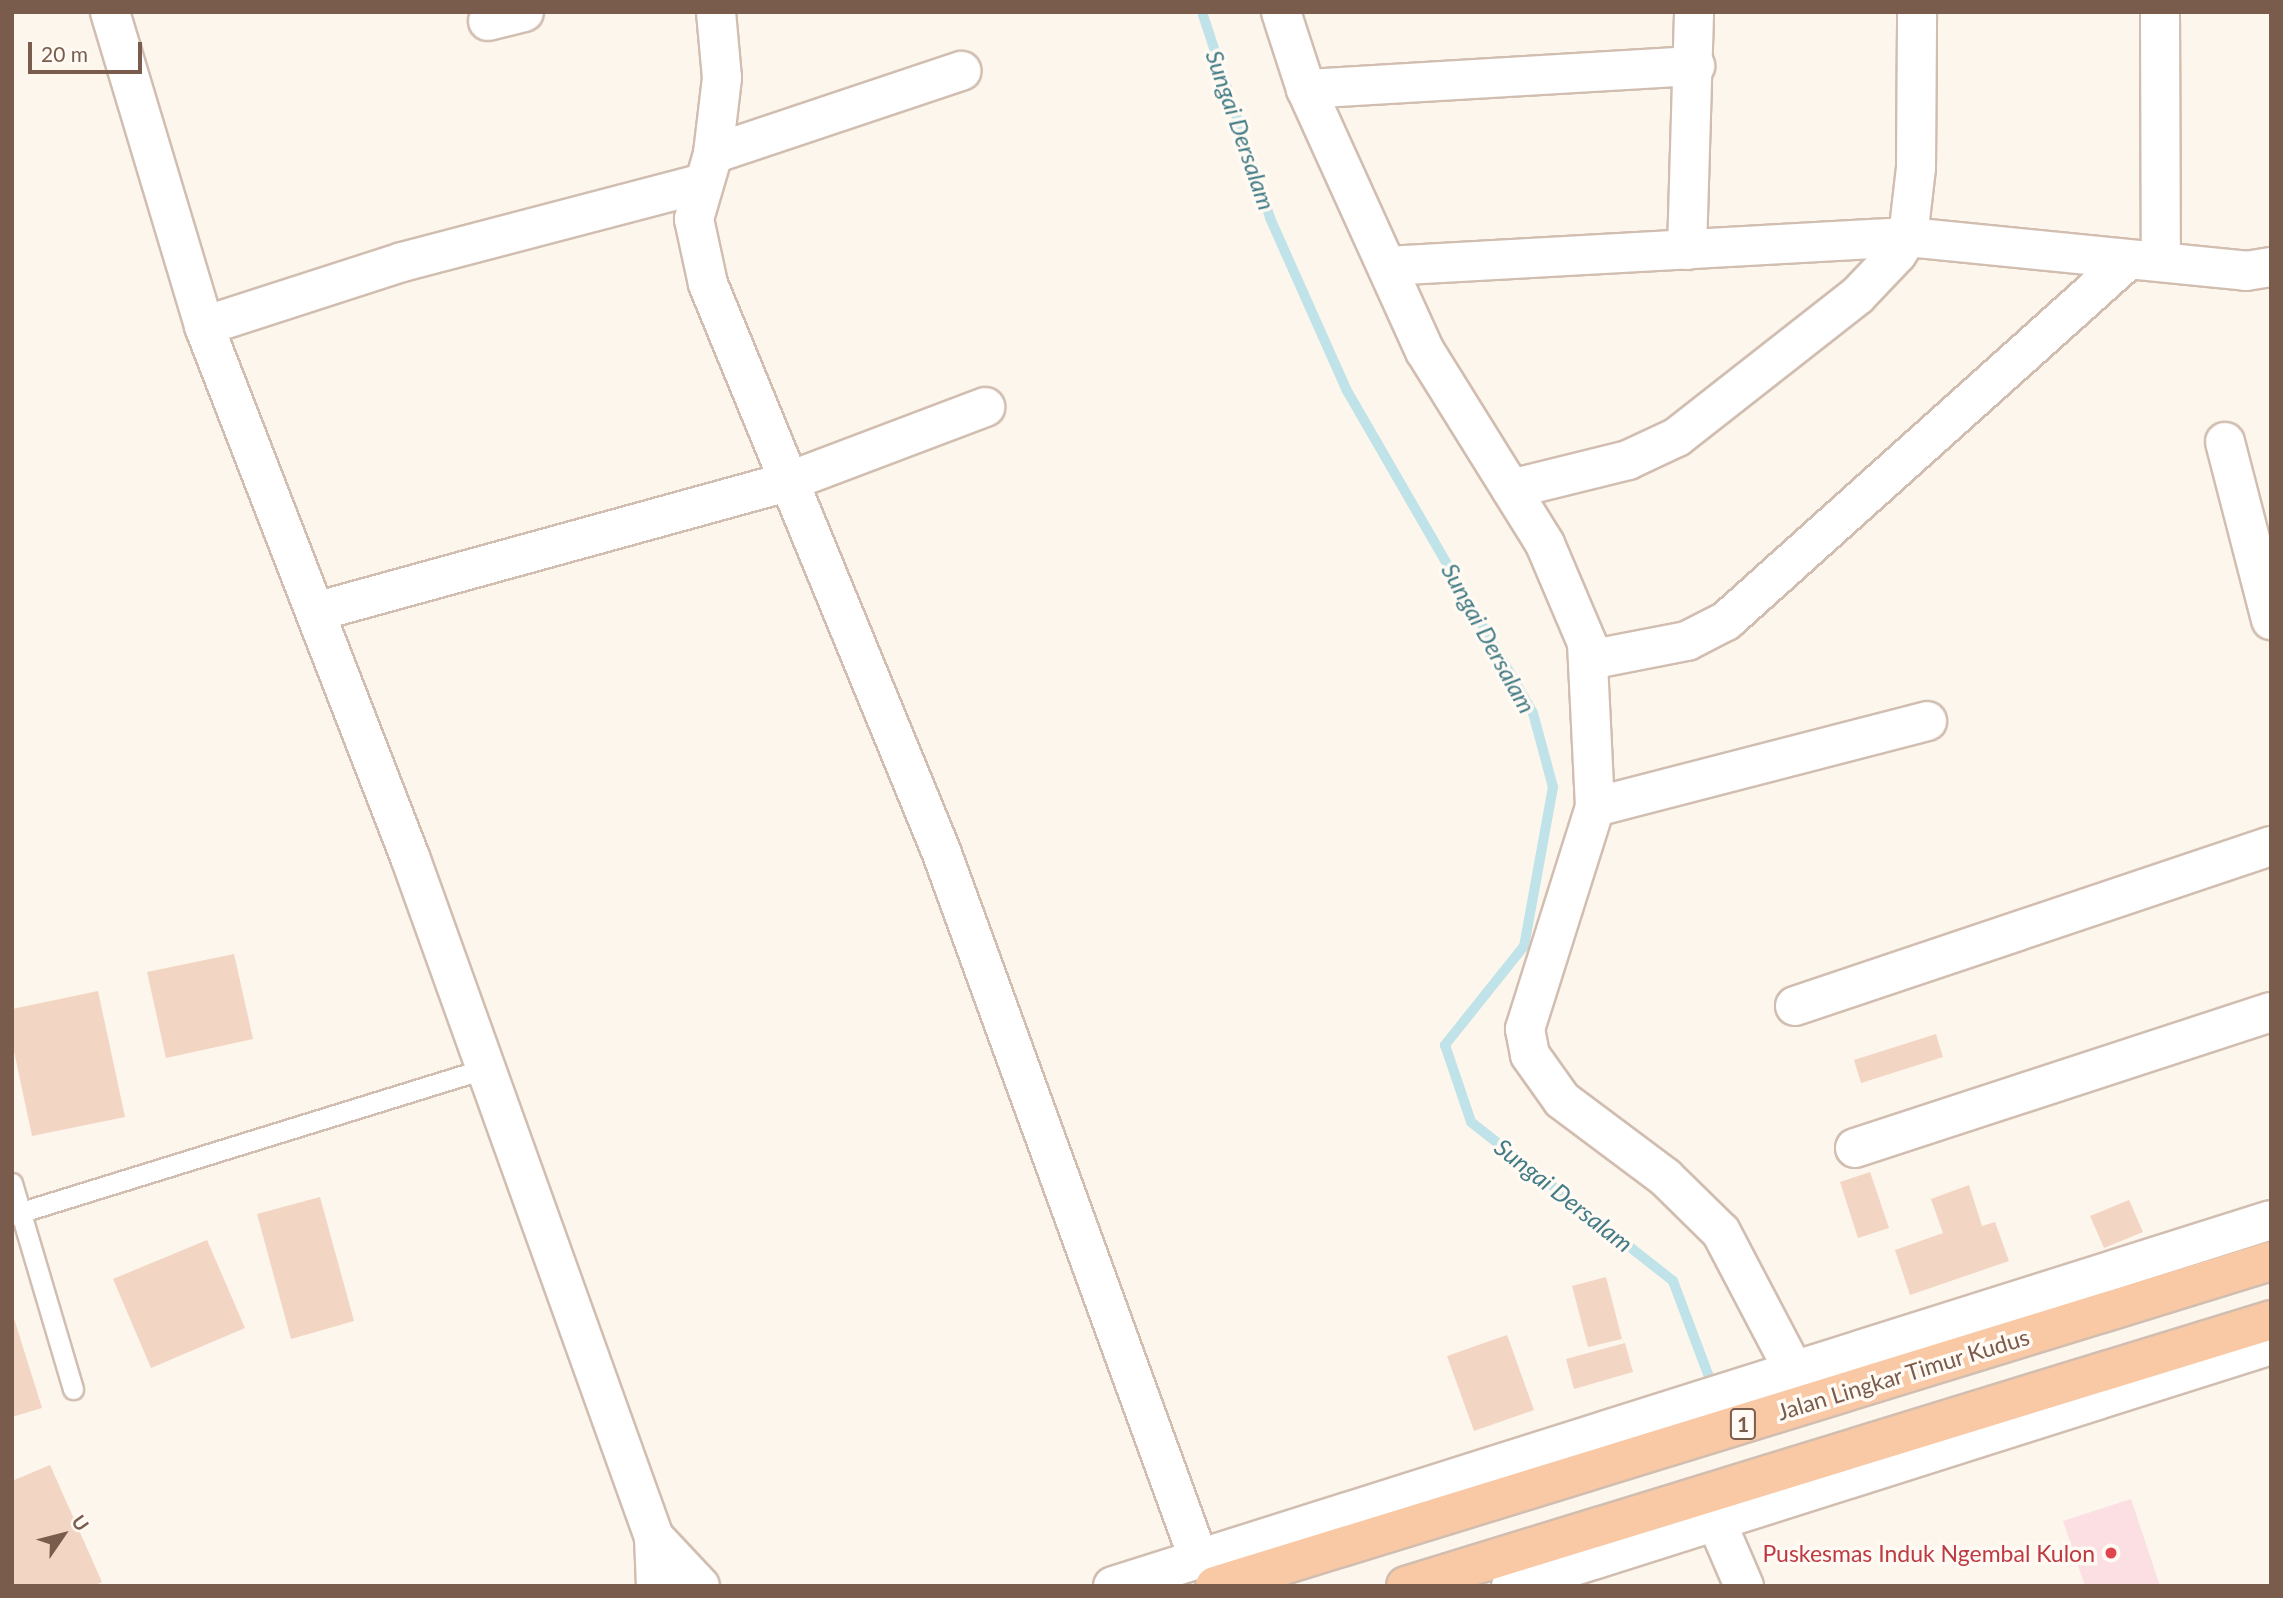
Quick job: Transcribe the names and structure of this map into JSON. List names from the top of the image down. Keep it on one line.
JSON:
{"streets":{"highway":["Jalan Lingkar Timur Kudus","1"]},"water":["Sungai Dersalam"],"places":["Puskesmas Induk Ngembal Kulon"],"scale_bar":"20 m","north":"top right"}
